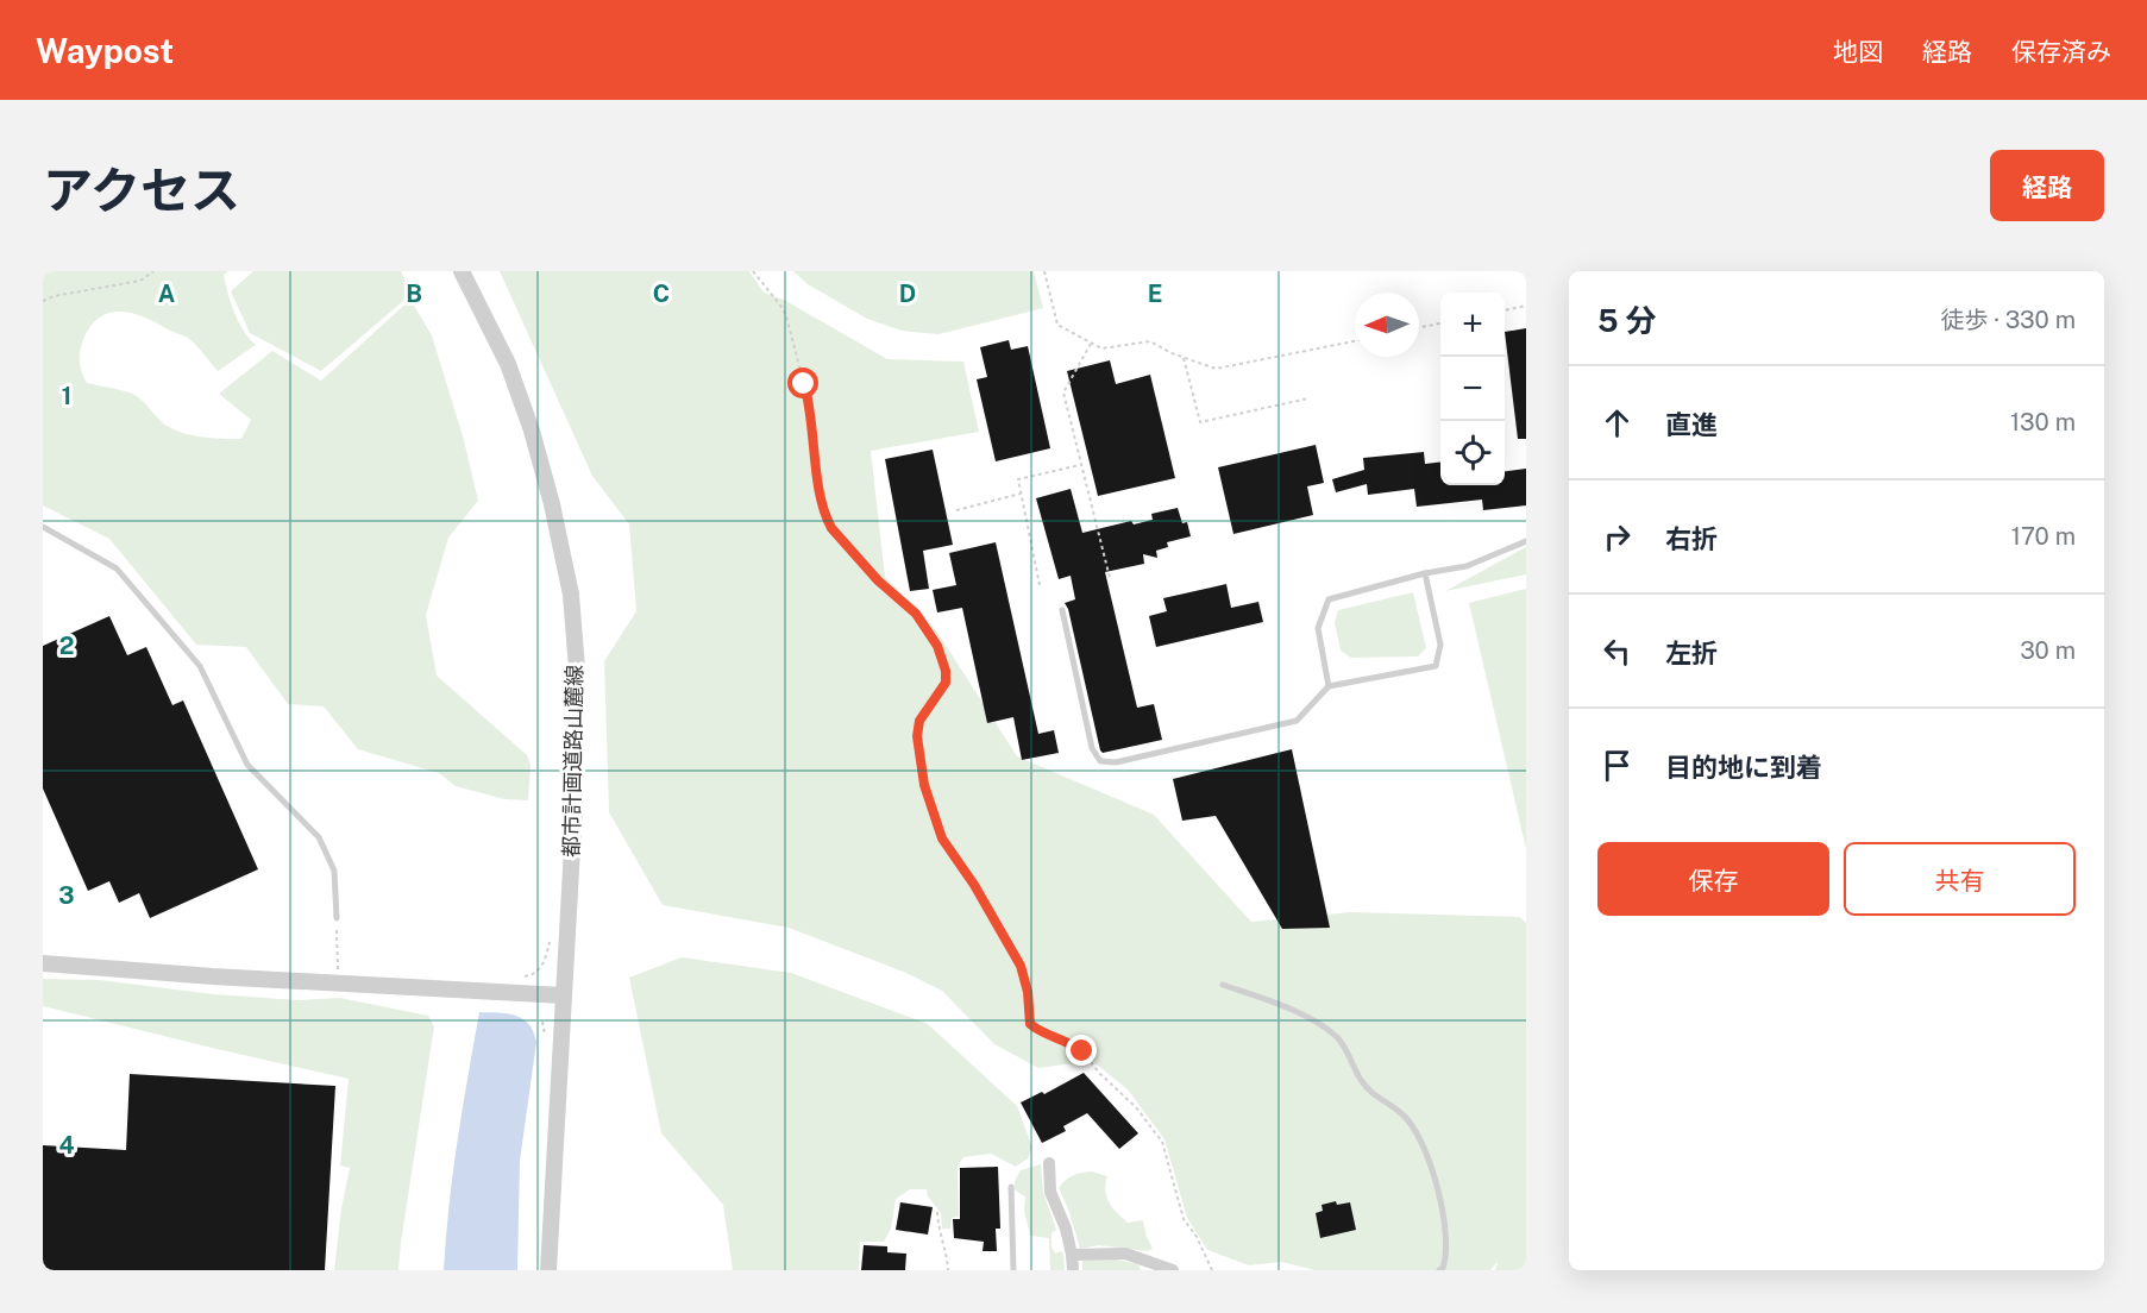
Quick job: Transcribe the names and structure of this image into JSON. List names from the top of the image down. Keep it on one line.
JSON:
{"streets":{"street":["都市計画道路山麓線"]},"north":"left","page":{"header":"Waypost","nav":["地図","経路","保存済み"],"title":"アクセス","buttons":["経路",["保存","共有"]],"heading":["5 分","徒歩 · 330 m"],"map_buttons":["+","−"],"list":[["直進","130 m"],["右折","170 m"],["左折","30 m"],"目的地に到着"]},"grid":{"columns":["A","B","C","D","E"],"rows":["1","2","3","4"]}}
